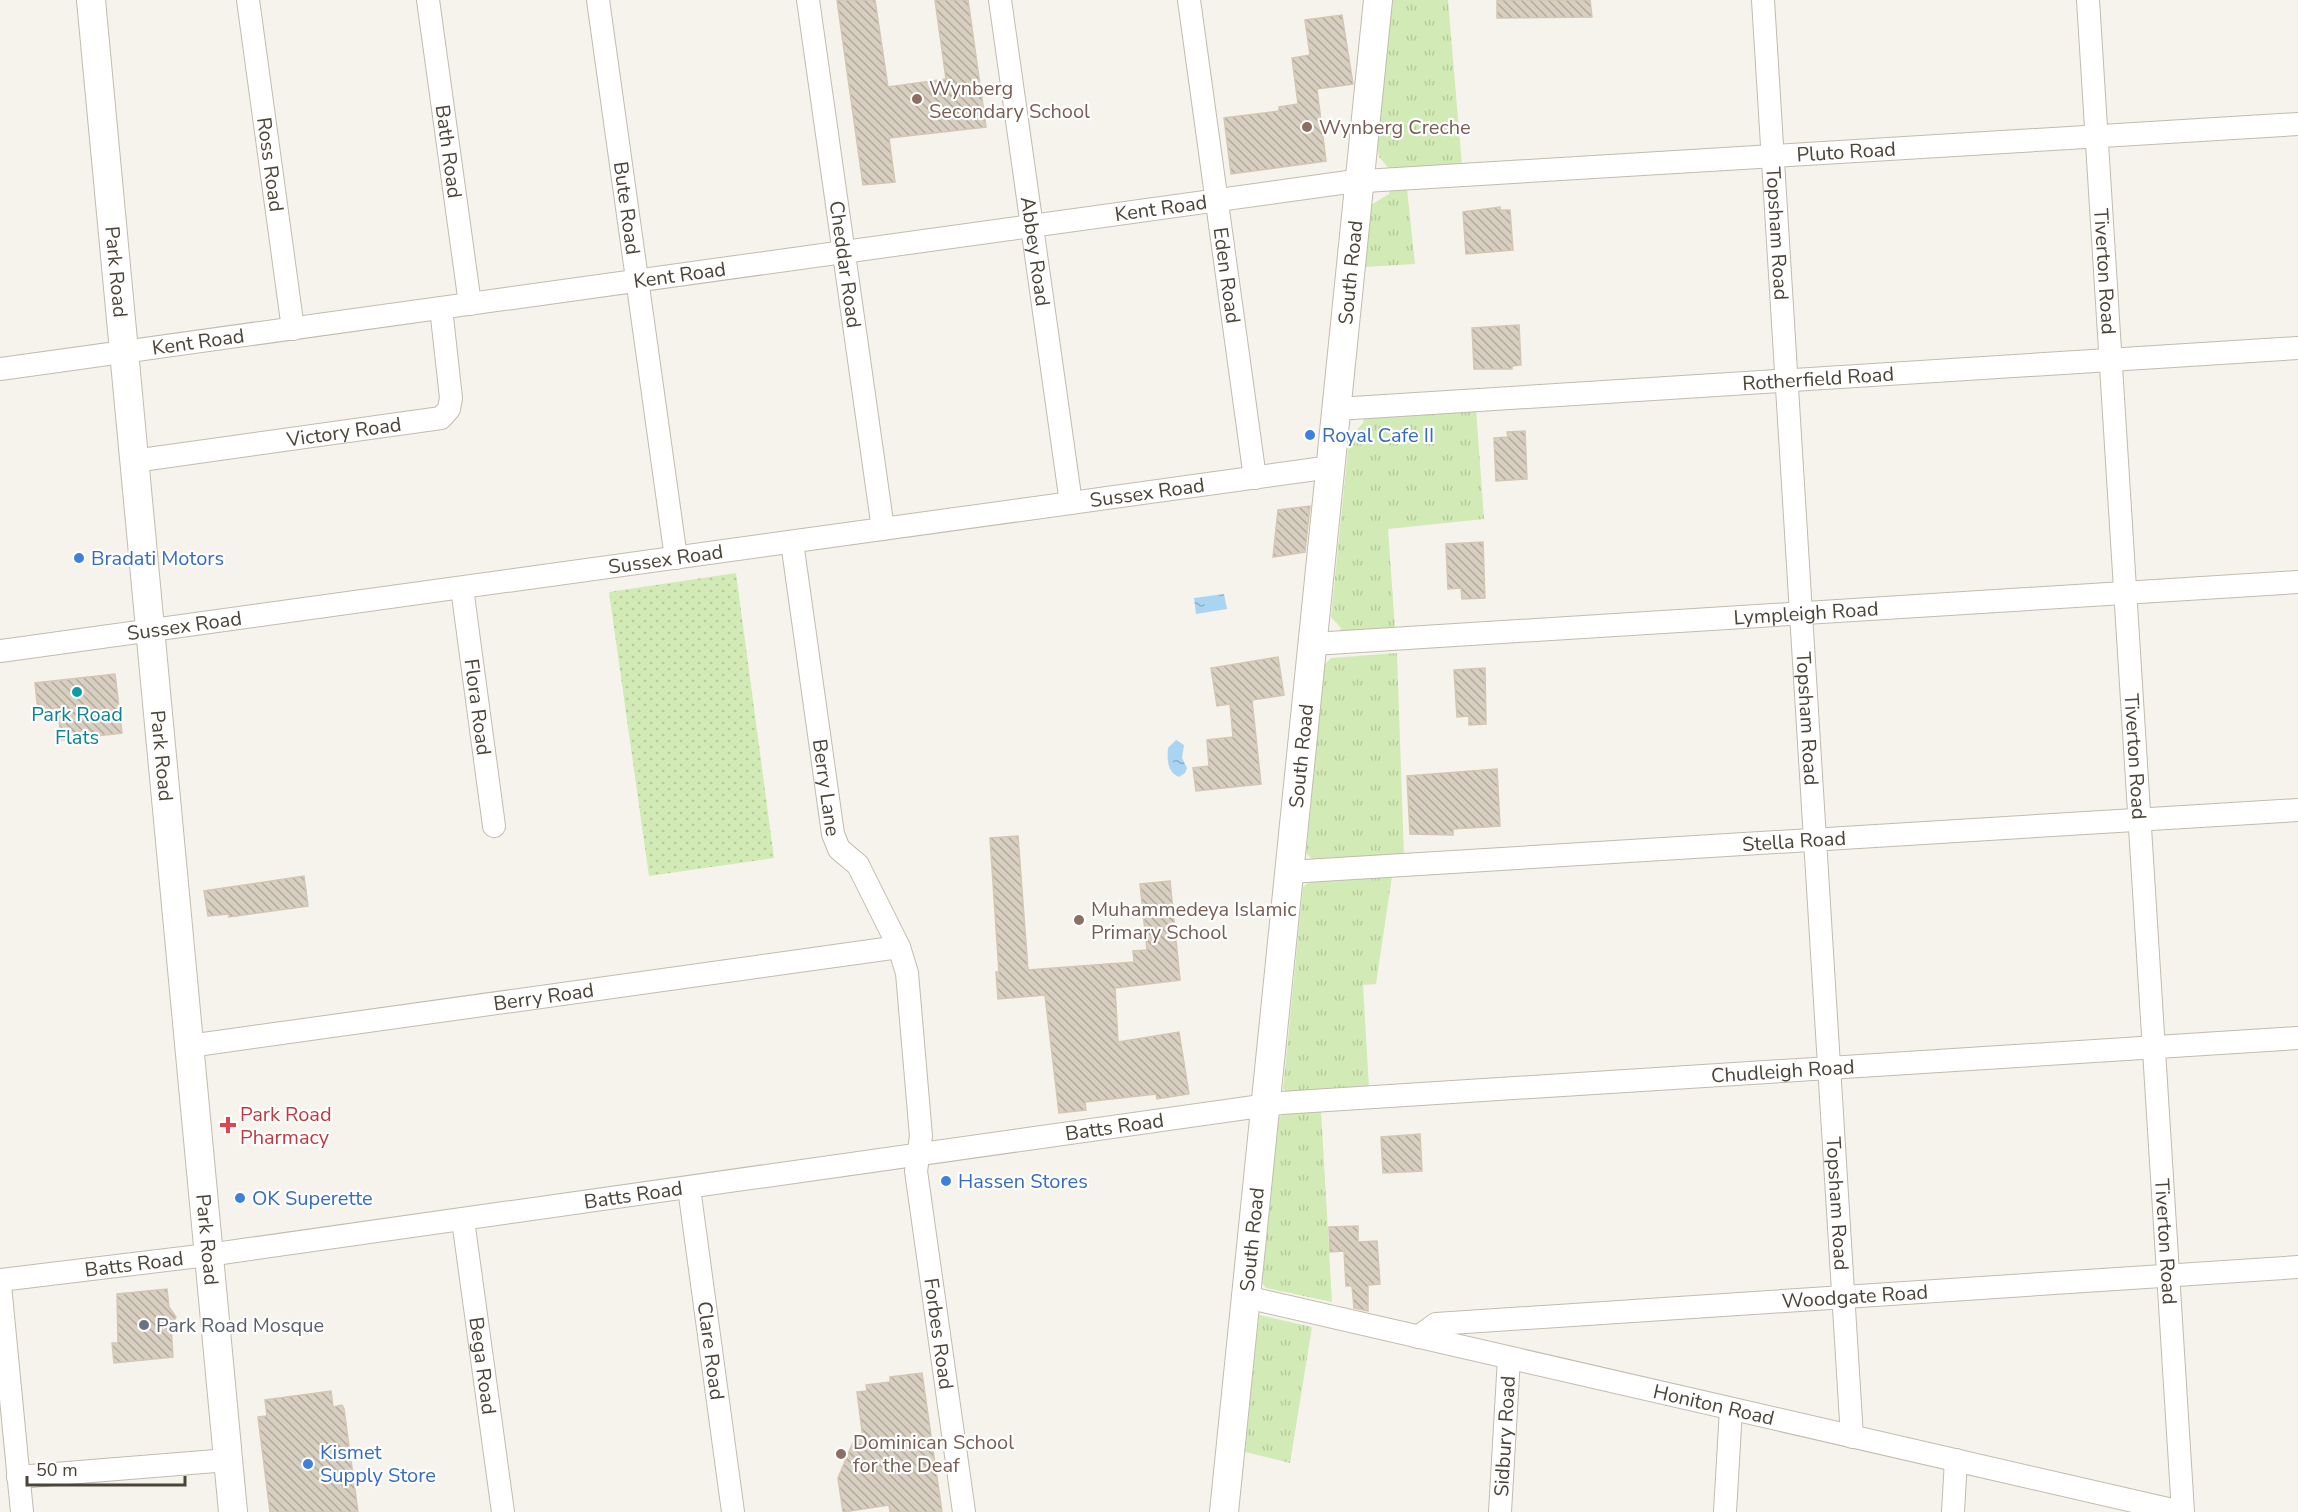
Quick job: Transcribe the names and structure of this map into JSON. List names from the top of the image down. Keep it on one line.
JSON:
{"streets":{"street":["Bath Road","Pluto Road","Ross Road","Bute Road","Kent Road","Topsham Road","Abbey Road","Cheddar Road","Tiverton Road","Park Road","South Road","Eden Road","Rotherfield Road","Victory Road","Sussex Road","Lympleigh Road","Flora Road","Berry Lane","Stella Road","Berry Road","Chudleigh Road","Batts Road","Woodgate Road","Forbes Road","Clare Road","Bega Road","Honiton Road","Sidbury Road"]},"crossings":[["Bath Road","Kent Road"],["Pluto Road","Kent Road"],["Pluto Road","Topsham Road"],["Pluto Road","Tiverton Road"],["Pluto Road","South Road"],["Ross Road","Kent Road"],["Bute Road","Kent Road"],["Bute Road","Sussex Road"],["Kent Road","Abbey Road"],["Kent Road","Cheddar Road"],["Kent Road","Park Road"],["Kent Road","South Road"],["Kent Road","Eden Road"],["Kent Road","Victory Road"],["Topsham Road","Rotherfield Road"],["Topsham Road","Lympleigh Road"],["Topsham Road","Stella Road"],["Topsham Road","Chudleigh Road"],["Topsham Road","Woodgate Road"],["Topsham Road","Honiton Road"],["Abbey Road","Sussex Road"],["Cheddar Road","Sussex Road"],["Tiverton Road","Rotherfield Road"],["Tiverton Road","Lympleigh Road"],["Tiverton Road","Stella Road"],["Tiverton Road","Chudleigh Road"],["Tiverton Road","Woodgate Road"],["Tiverton Road","Honiton Road"],["Park Road","Victory Road"],["Park Road","Sussex Road"],["Park Road","Berry Road"],["Park Road","Batts Road"],["South Road","Rotherfield Road"],["South Road","Sussex Road"],["South Road","Lympleigh Road"],["South Road","Stella Road"],["South Road","Chudleigh Road"],["South Road","Batts Road"],["South Road","Honiton Road"],["Eden Road","Sussex Road"],["Sussex Road","Flora Road"],["Sussex Road","Berry Lane"],["Berry Lane","Berry Road"],["Berry Lane","Batts Road"],["Berry Lane","Forbes Road"],["Chudleigh Road","Batts Road"],["Batts Road","Forbes Road"],["Batts Road","Clare Road"],["Batts Road","Bega Road"],["Woodgate Road","Honiton Road"],["Honiton Road","Sidbury Road"]],"places":{"other":["Wynberg Secondary School","Wynberg Creche","Royal Cafe II","Bradati Motors","Park Road Flats","Muhammedeya Islamic Primary School","Hassen Stores","OK Superette","Park Road Mosque","Dominican School for the Deaf","Kismet Supply Store"],"health":["Park Road Pharmacy"]},"scale_bar":"50 m"}
